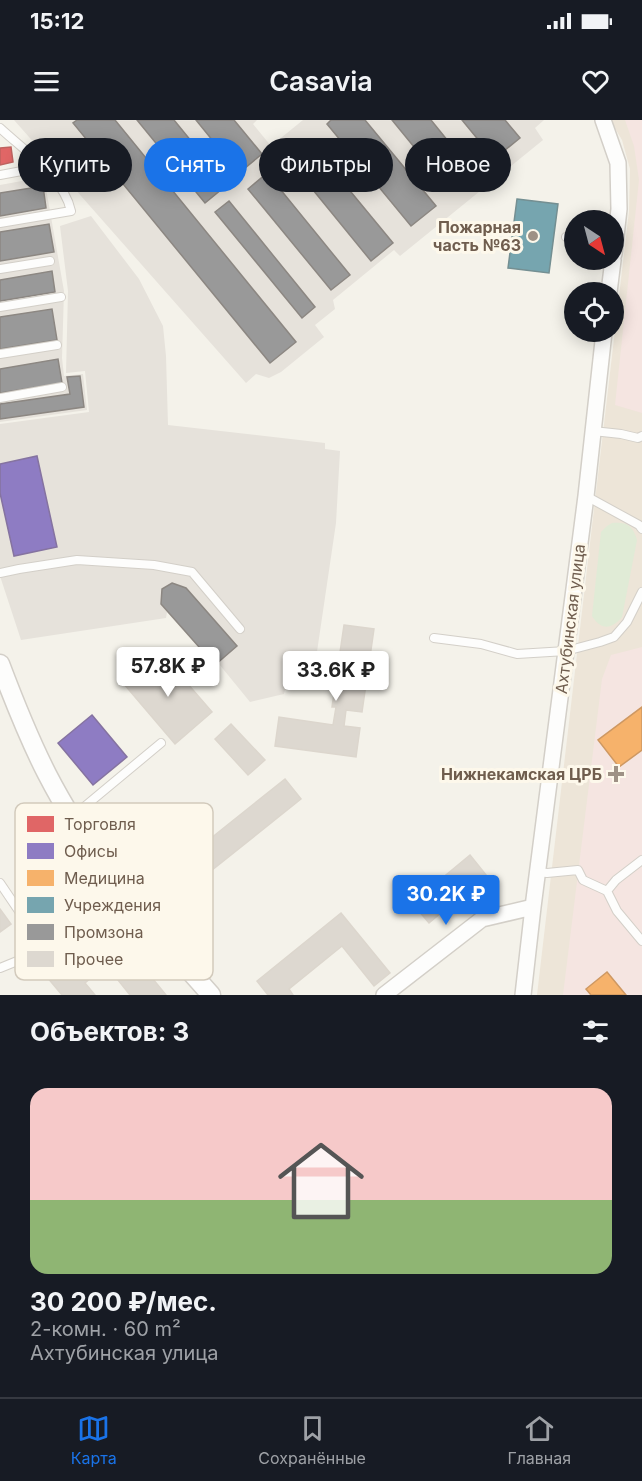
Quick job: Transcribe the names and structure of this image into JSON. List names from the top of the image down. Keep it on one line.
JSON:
{"streets":{"street":["Ахтубинская улица"]},"places":{"other":["Пожарная часть №63"],"health":["Нижнекамская ЦРБ"]},"legend":["Торговля","Офисы","Медицина","Учреждения","Промзона","Прочее"],"north":"bottom right","page":{"status":"15:12","header":"Casavia","chip":["Купить","Снять","Фильтры","Новое"],"price":["57.8K ₽","33.6K ₽","30.2K ₽"],"heading":"Объектов: 3","list":[{"name":"30 200 ₽/мес.","note":"2-комн. · 60 m² · Ахтубинская улица"}],"tabs":["Карта","Сохранённые","Главная"]}}
